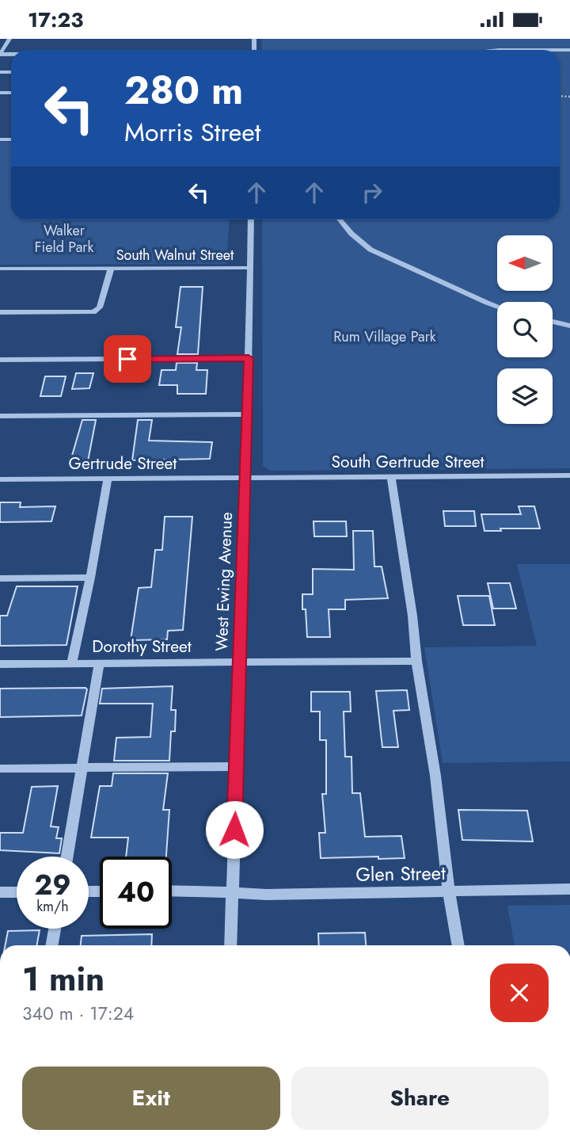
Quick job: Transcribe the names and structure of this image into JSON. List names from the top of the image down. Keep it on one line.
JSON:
{"streets":{"street":["South Walnut Street","South Gertrude Street","Gertrude Street","West Ewing Avenue","Dorothy Street","Glen Street"]},"crossings":[["South Walnut Street","West Ewing Avenue"],["South Gertrude Street","Gertrude Street"],["South Gertrude Street","West Ewing Avenue"],["Gertrude Street","West Ewing Avenue"],["West Ewing Avenue","Dorothy Street"],["West Ewing Avenue","Glen Street"]],"parks":["Walker Field Park","Rum Village Park"],"north":"left","page":{"status":"17:23","turn":["280 m","Morris Street"],"speed":"29 km/h","limit":"40","heading":["1 min","340 m · 17:24"],"buttons":["Exit","Share"]}}
